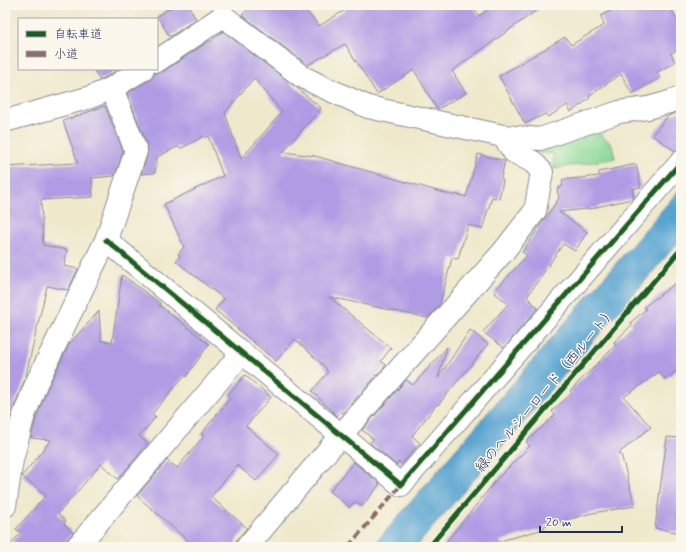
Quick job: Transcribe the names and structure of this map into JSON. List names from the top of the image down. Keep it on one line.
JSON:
{"streets":{"cycle path":["緑のヘルシーロード（西ルート）"]},"legend":["自転車道","小道"],"scale_bar":"20 m"}
